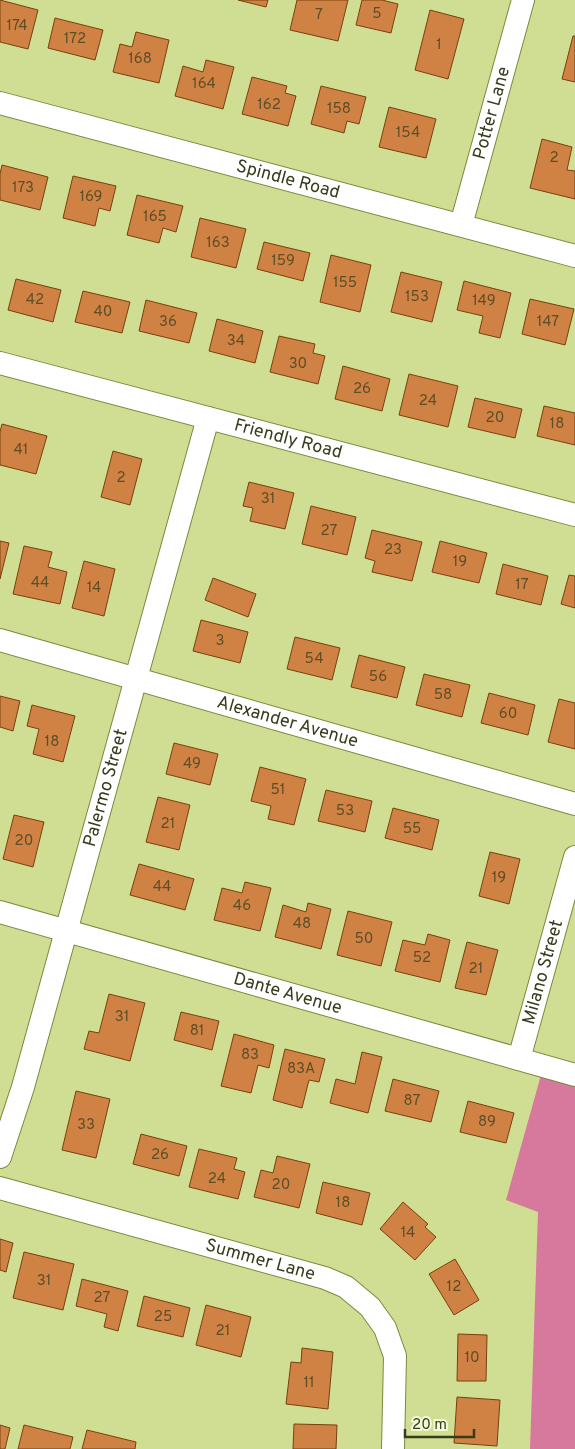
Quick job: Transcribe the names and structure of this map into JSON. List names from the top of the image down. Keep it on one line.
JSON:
{"streets":{"street":["Potter Lane","Spindle Road","Friendly Road","Alexander Avenue","Palermo Street","Milano Street","Dante Avenue","Summer Lane"]},"crossings":[["Potter Lane","Spindle Road"],["Friendly Road","Palermo Street"],["Alexander Avenue","Palermo Street"],["Palermo Street","Dante Avenue"],["Milano Street","Dante Avenue"]],"house_numbers":["5","7","174","172","1","168","164","162","158","154","2","173","169","165","163","159","155","153","42","149","40","36","147","34","30","26","24","20","18","41","2","31","27","23","19","44","17","14","3","54","56","58","60","18","49","51","53","21","55","20","19","44","46","48","50","52","21","31","81","83","83A","87","89","33","26","24","20","18","14","31","12","27","25","21","10","11"],"scale_bar":"20 m"}
